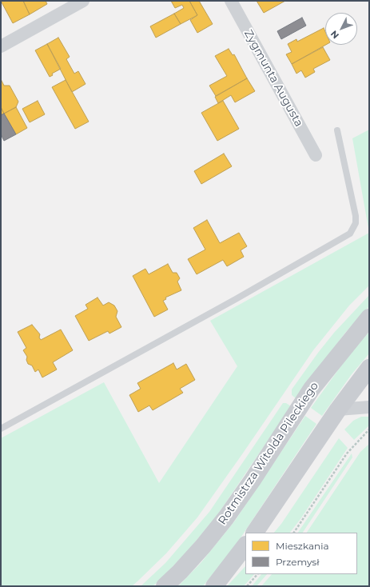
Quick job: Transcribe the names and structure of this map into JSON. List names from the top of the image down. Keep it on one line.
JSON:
{"streets":{"main road":["Rotmistrza Witolda Pileckiego"],"street":["Zygmunta Augusta"]},"legend":["Mieszkania","Przemysł"],"north":"bottom left"}
